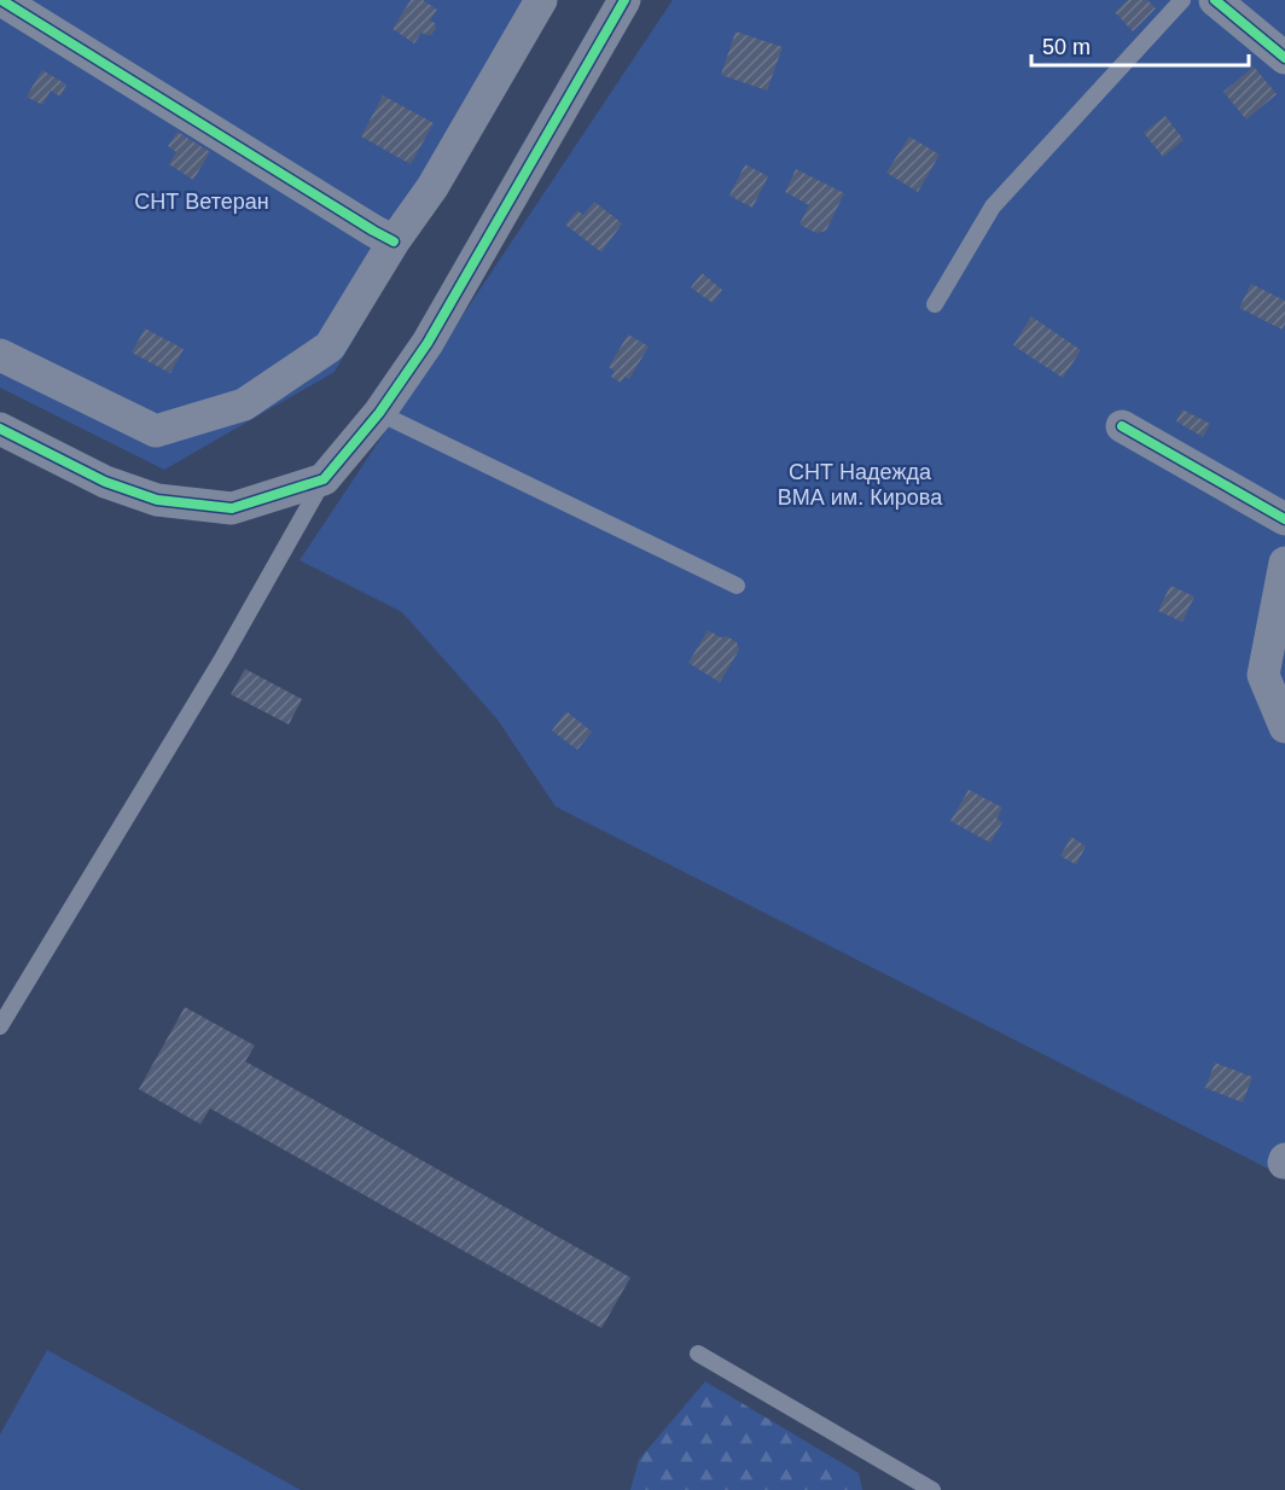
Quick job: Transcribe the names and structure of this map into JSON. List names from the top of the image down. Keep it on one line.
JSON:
{"parks":["СНТ Ветеран","СНТ Надежда ВМА им. Кирова"],"scale_bar":"50 m"}
